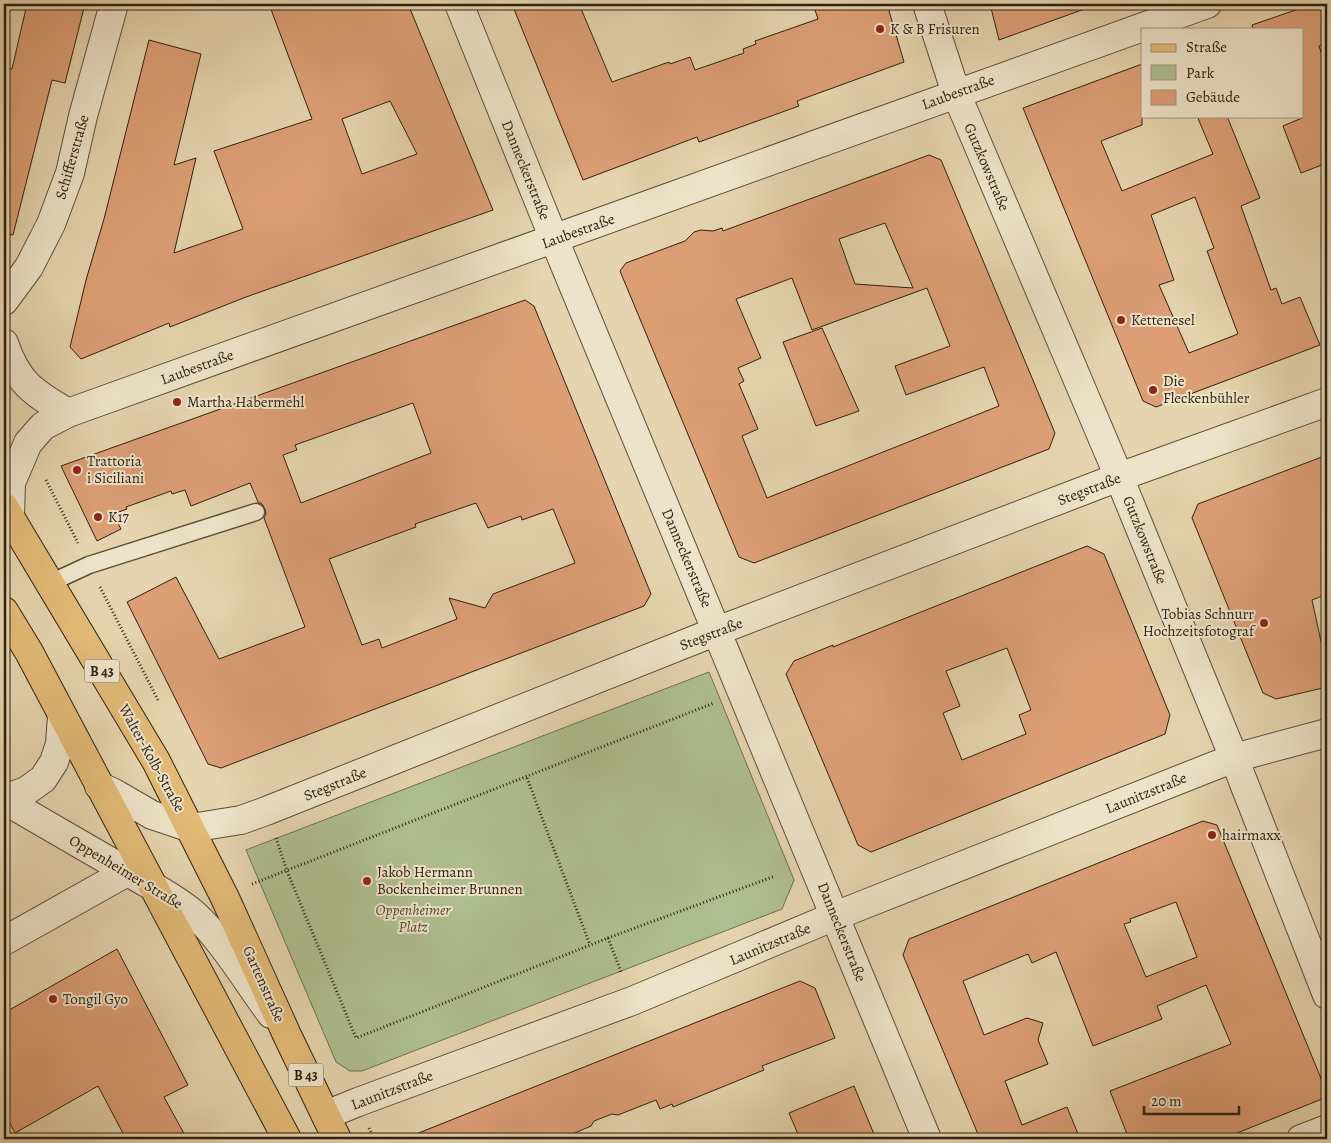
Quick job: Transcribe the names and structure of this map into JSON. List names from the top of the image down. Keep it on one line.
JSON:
{"streets":{"main road":["B 43","Walter-Kolb-Straße","Gartenstraße"],"street":["Laubestraße","Schifferstraße","Gutzkowstraße","Danneckerstraße","Stegstraße","Launitzstraße","Oppenheimer Straße"]},"crossings":[["Laubestraße","Gutzkowstraße"],["Laubestraße","Danneckerstraße"],["Laubestraße","Walter-Kolb-Straße"],["Gutzkowstraße","Stegstraße"],["Gutzkowstraße","Launitzstraße"],["Danneckerstraße","Stegstraße"],["Danneckerstraße","Launitzstraße"],["Stegstraße","Walter-Kolb-Straße"],["Stegstraße","Gartenstraße"],["Walter-Kolb-Straße","Gartenstraße"],["Launitzstraße","Gartenstraße"],["Oppenheimer Straße","Gartenstraße"]],"parks":["Oppenheimer Platz"],"places":["K & B Frisuren","Kettenesel","Die Fleckenbühler","Martha Habermehl","Trattoria i Siciliani","K17","Tobias Schnurr Hochzeitsfotograf","hairmaxx","Jakob Hermann Bockenheimer Brunnen","Tongil Gyo"],"legend":["Straße","Park","Gebäude"],"scale_bar":"20 m"}
